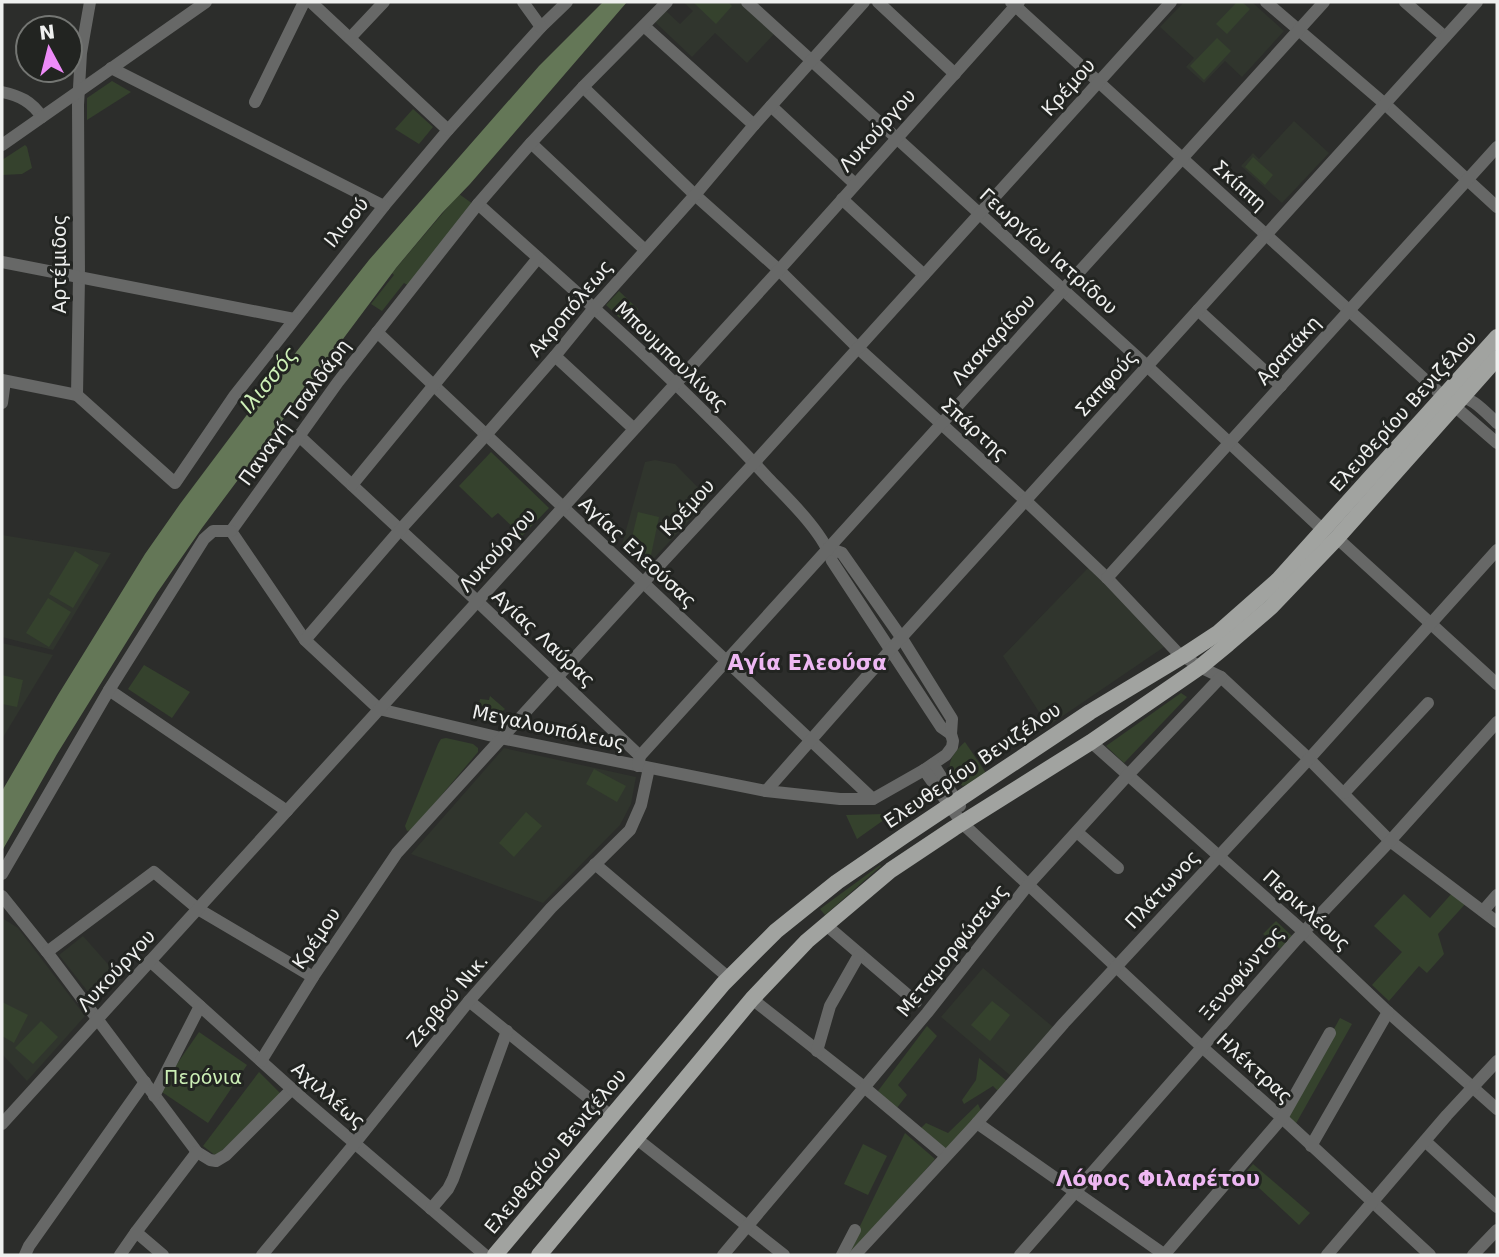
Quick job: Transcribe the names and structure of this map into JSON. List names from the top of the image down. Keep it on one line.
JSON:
{"streets":{"main road":["Ελευθερίου Βενιζέλου"],"street":["Κρέμου","Λυκούργου","Σκίππη","Ιλισού","Γεωργίου Ιατρίδου","Αρτέμιδος","Ακροπόλεως","Λασκαρίδου","Αραπάκη","Μπουμπουλίνας","Σαπφούς","Παναγή Τσαλδάρη","Σπάρτης","Αγίας Ελεούσας","Αγίας Λαύρας","Μεγαλουπόλεως","Πλάτωνος","Περικλέους","Μεταμορφώσεως","Ξενοφώντος","Ζερβού Νικ.","Ηλέκτρας","Αχιλλέως"]},"crossings":[["Κρέμου","Σκίππη"],["Κρέμου","Γεωργίου Ιατρίδου"],["Κρέμου","Μπουμπουλίνας"],["Κρέμου","Σπάρτης"],["Κρέμου","Αγίας Ελεούσας"],["Κρέμου","Αγίας Λαύρας"],["Κρέμου","Μεγαλουπόλεως"],["Κρέμου","Αχιλλέως"],["Λυκούργου","Σκίππη"],["Λυκούργου","Γεωργίου Ιατρίδου"],["Λυκούργου","Μπουμπουλίνας"],["Λυκούργου","Σπάρτης"],["Λυκούργου","Αγίας Ελεούσας"],["Λυκούργου","Αγίας Λαύρας"],["Λυκούργου","Μεγαλουπόλεως"],["Λυκούργου","Αχιλλέως"],["Σκίππη","Λασκαρίδου"],["Σκίππη","Αραπάκη"],["Σκίππη","Σαπφούς"],["Σκίππη","Ελευθερίου Βενιζέλου"],["Ιλισού","Αρτέμιδος"],["Γεωργίου Ιατρίδου","Ακροπόλεως"],["Γεωργίου Ιατρίδου","Λασκαρίδου"],["Γεωργίου Ιατρίδου","Αραπάκη"],["Γεωργίου Ιατρίδου","Σαπφούς"],["Γεωργίου Ιατρίδου","Ελευθερίου Βενιζέλου"],["Γεωργίου Ιατρίδου","Πλάτωνος"],["Ακροπόλεως","Μπουμπουλίνας"],["Ακροπόλεως","Σπάρτης"],["Ακροπόλεως","Αγίας Ελεούσας"],["Ακροπόλεως","Αγίας Λαύρας"],["Ακροπόλεως","Μεγαλουπόλεως"],["Λασκαρίδου","Μπουμπουλίνας"],["Λασκαρίδου","Σπάρτης"],["Λασκαρίδου","Αγίας Ελεούσας"],["Λασκαρίδου","Αγίας Λαύρας"],["Λασκαρίδου","Μεγαλουπόλεως"],["Λασκαρίδου","Ζερβού Νικ."],["Αραπάκη","Σπάρτης"],["Μπουμπουλίνας","Σαπφούς"],["Μπουμπουλίνας","Παναγή Τσαλδάρη"],["Σαπφούς","Σπάρτης"],["Σαπφούς","Αγίας Ελεούσας"],["Σαπφούς","Μεγαλουπόλεως"],["Ελευθερίου Βενιζέλου","Σπάρτης"],["Ελευθερίου Βενιζέλου","Περικλέους"],["Ελευθερίου Βενιζέλου","Ηλέκτρας"],["Παναγή Τσαλδάρη","Σπάρτης"],["Παναγή Τσαλδάρη","Αγίας Ελεούσας"],["Παναγή Τσαλδάρη","Αγίας Λαύρας"],["Παναγή Τσαλδάρη","Μεγαλουπόλεως"],["Σπάρτης","Πλάτωνος"],["Σπάρτης","Μεταμορφώσεως"],["Σπάρτης","Ξενοφώντος"],["Αγίας Ελεούσας","Μεγαλουπόλεως"],["Αγίας Λαύρας","Μεγαλουπόλεως"],["Αγίας Λαύρας","Ζερβού Νικ."],["Μεγαλουπόλεως","Ζερβού Νικ."],["Πλάτωνος","Περικλέους"],["Πλάτωνος","Ηλέκτρας"],["Περικλέους","Μεταμορφώσεως"],["Περικλέους","Ξενοφώντος"],["Μεταμορφώσεως","Ηλέκτρας"],["Ξενοφώντος","Ηλέκτρας"],["Ζερβού Νικ.","Αχιλλέως"]],"districts":["Αγία Ελεούσα","Λόφος Φιλαρέτου"],"water":["Ιλισσός"],"parks":["Περόνια"],"north":"top"}
